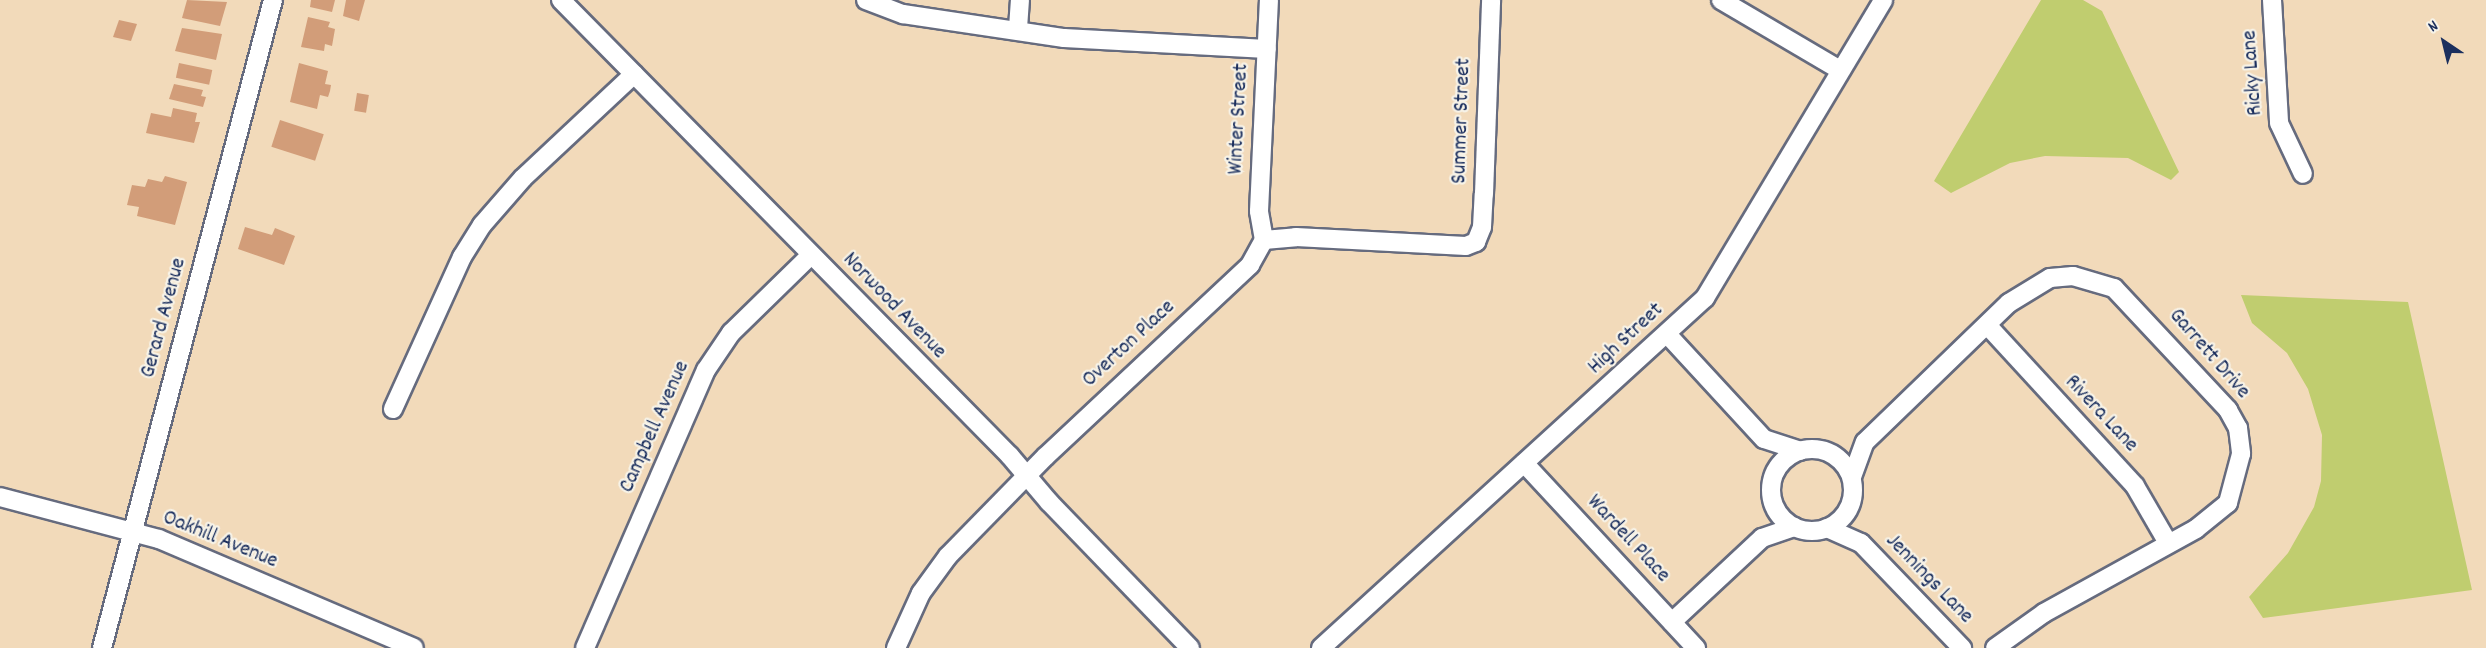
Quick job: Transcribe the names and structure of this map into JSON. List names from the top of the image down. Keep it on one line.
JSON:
{"streets":{"street":["Ricky Lane","Winter Street","Summer Street","Norwood Avenue","Gerard Avenue","High Street","Overton Place","Garrett Drive","Rivera Lane","Campbell Avenue","Wardell Place","Oakhill Avenue","Jennings Lane"]},"crossings":[["Winter Street","Summer Street"],["Winter Street","Overton Place"],["Summer Street","Overton Place"],["Norwood Avenue","Overton Place"],["Norwood Avenue","Campbell Avenue"],["Gerard Avenue","Oakhill Avenue"],["High Street","Wardell Place"],["Garrett Drive","Rivera Lane"],["Garrett Drive","Jennings Lane"]],"north":"top left"}
